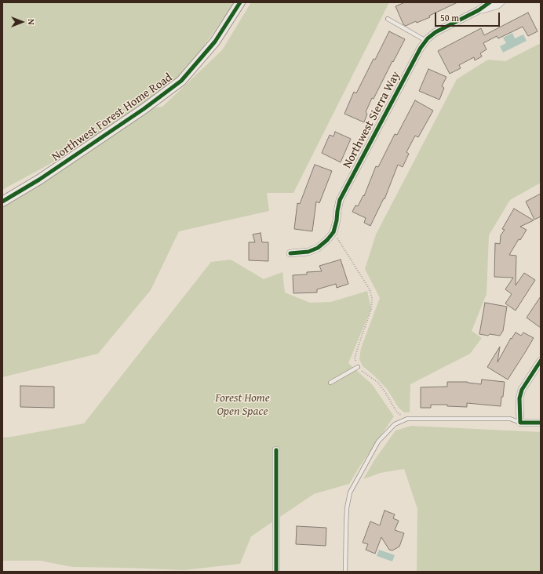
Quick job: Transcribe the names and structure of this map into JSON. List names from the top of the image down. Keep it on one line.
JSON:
{"streets":{"street":["Northwest Forest Home Road","Northwest Sierra Way"]},"parks":["Forest Home Open Space"],"scale_bar":"50 m","north":"right"}
